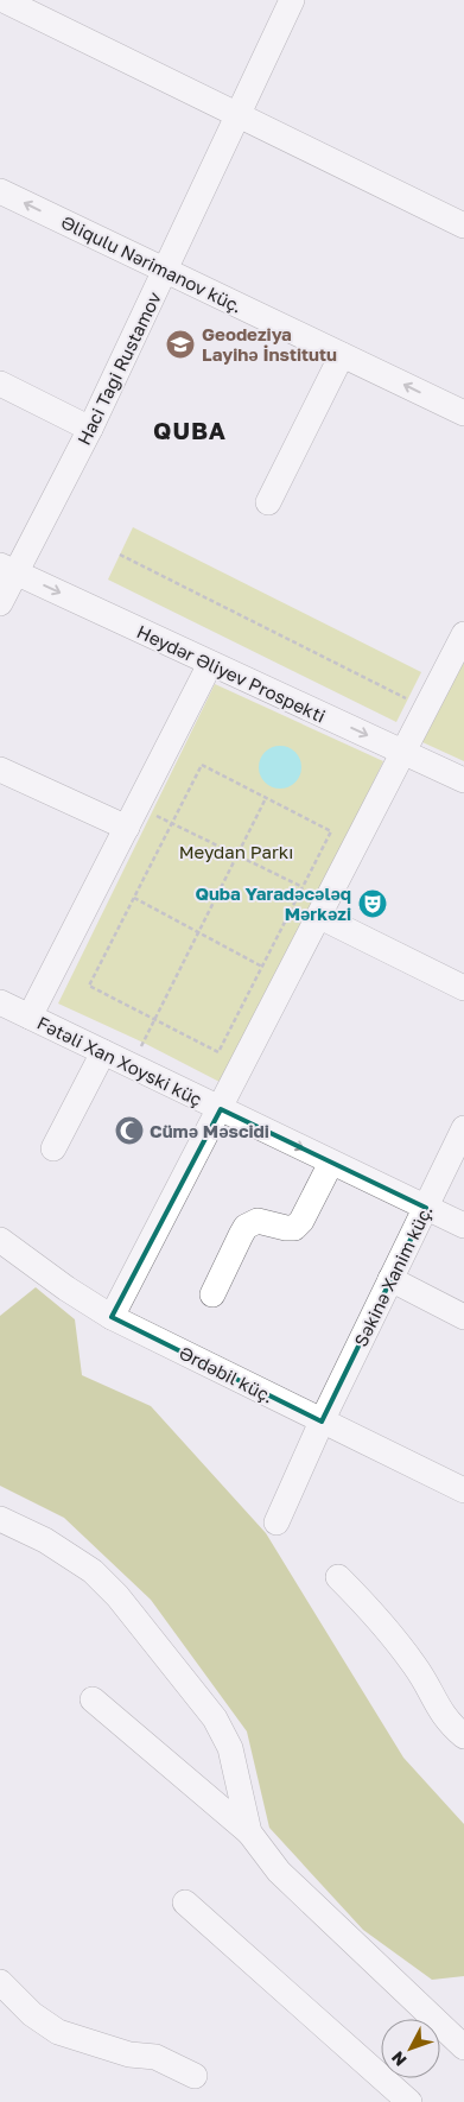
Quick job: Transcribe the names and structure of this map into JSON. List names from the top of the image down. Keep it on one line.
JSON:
{"streets":{"street":["Əliqulu Nərimanov küç.","Haci Tagi Rustamov","Heydər Əliyev Prospekti","Fətəli Xan Xoyski küç","Səkinə Xanim küç.","Ərdəbil küç."]},"crossings":[["Əliqulu Nərimanov küç.","Haci Tagi Rustamov"],["Haci Tagi Rustamov","Heydər Əliyev Prospekti"],["Fətəli Xan Xoyski küç","Səkinə Xanim küç."],["Səkinə Xanim küç.","Ərdəbil küç."]],"districts":["QUBA"],"parks":["Meydan Parkı"],"places":{"school or university":["Geodeziya Layihə İnstitutu"],"theatre":["Quba Yaradəcələq Mərkəzi"],"mosque":["Cümə Məscidi"]},"north":"bottom left"}
